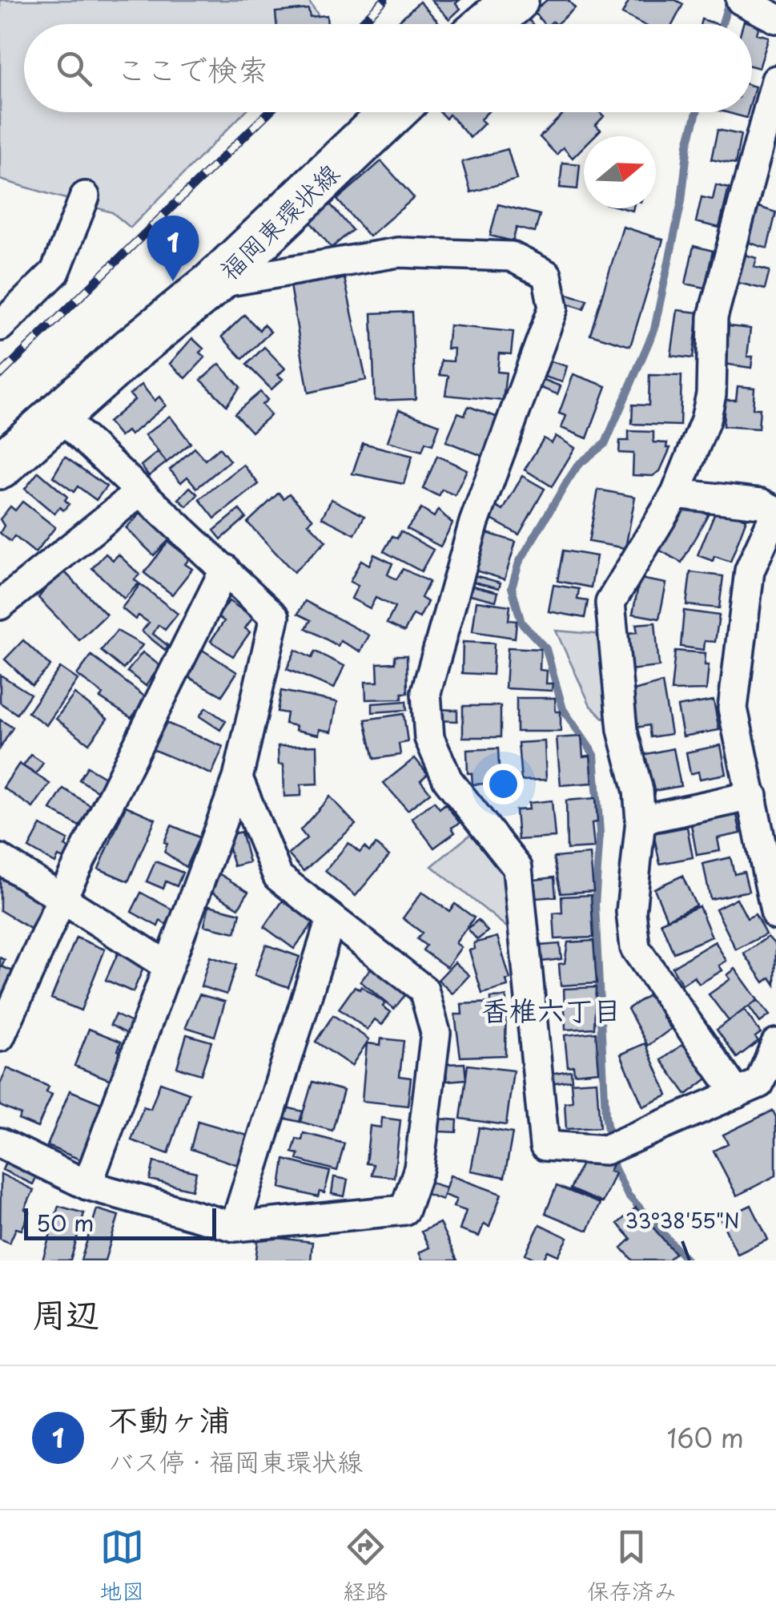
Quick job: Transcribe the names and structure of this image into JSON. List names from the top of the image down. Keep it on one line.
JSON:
{"streets":{"main road":["福岡東環状線"]},"districts":["香椎六丁目"],"scale_bar":"50 m","north":"right","page":{"search":"ここで検索","pins":"1","scale":"50 m","heading":"周辺","list":[{"mark":"1","name":"不動ヶ浦","note":"バス停 · 福岡東環状線","value":"160 m"}],"nav":["地図","経路","保存済み"]},"coordinates":["33°38'55\"N"]}
